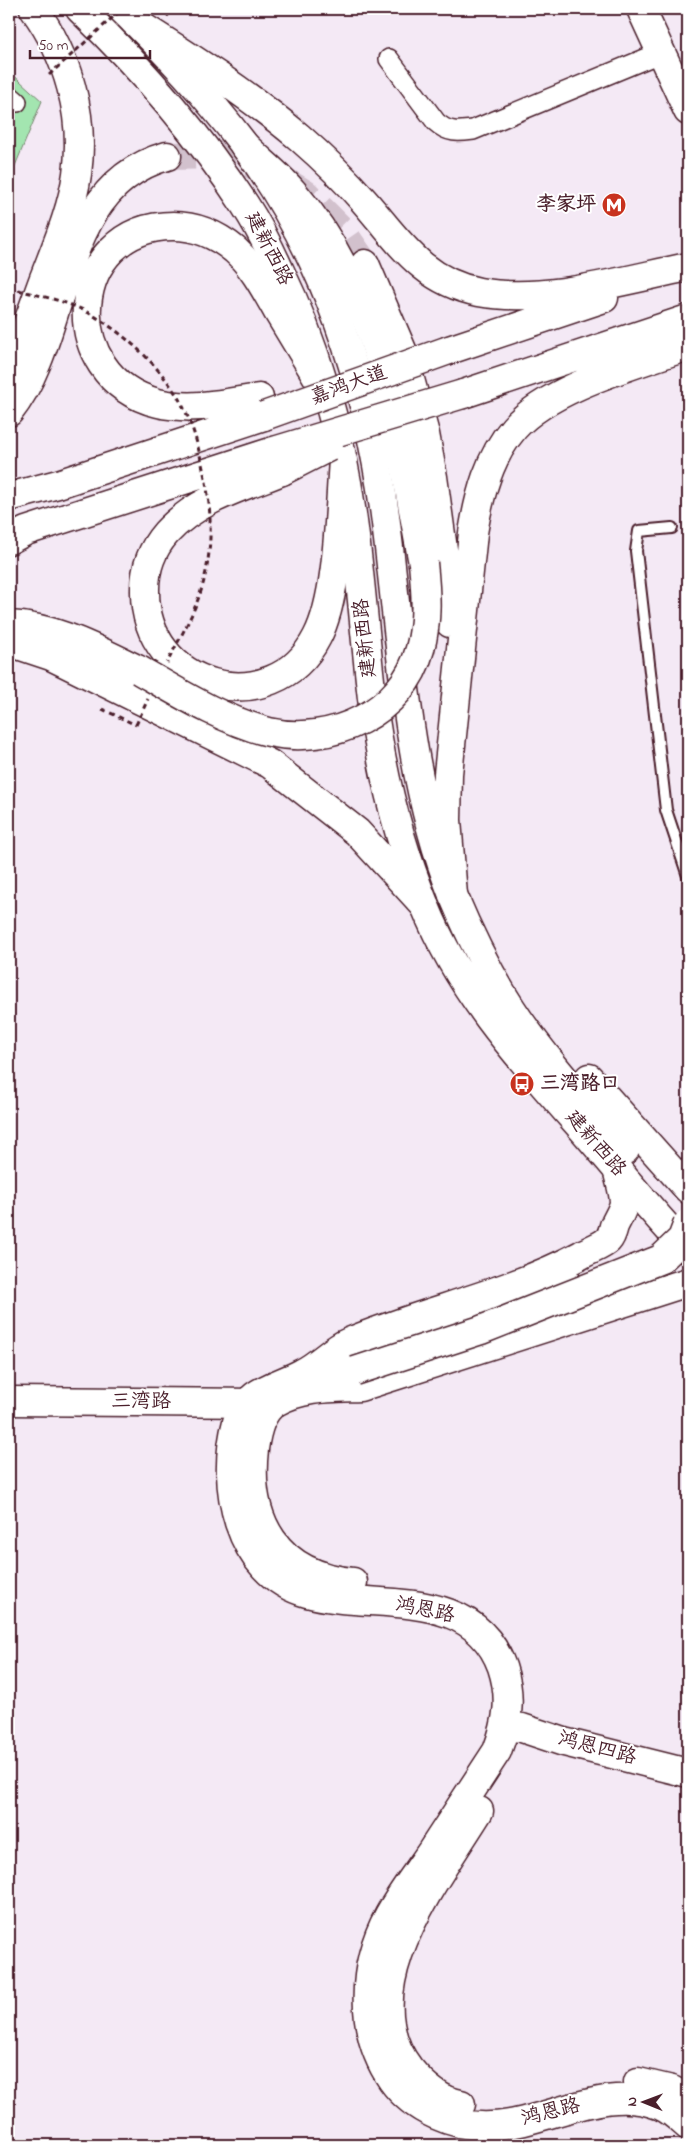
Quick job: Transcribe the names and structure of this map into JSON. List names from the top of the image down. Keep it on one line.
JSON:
{"streets":{"main road":["建新西路","嘉鸿大道","三湾路","鸿恩路","鸿恩四路"]},"crossings":[["三湾路","鸿恩路"],["鸿恩路","鸿恩四路"]],"places":{"metro station":["李家坪"],"bus stop":["三湾路口"]},"scale_bar":"50 m","north":"left"}
